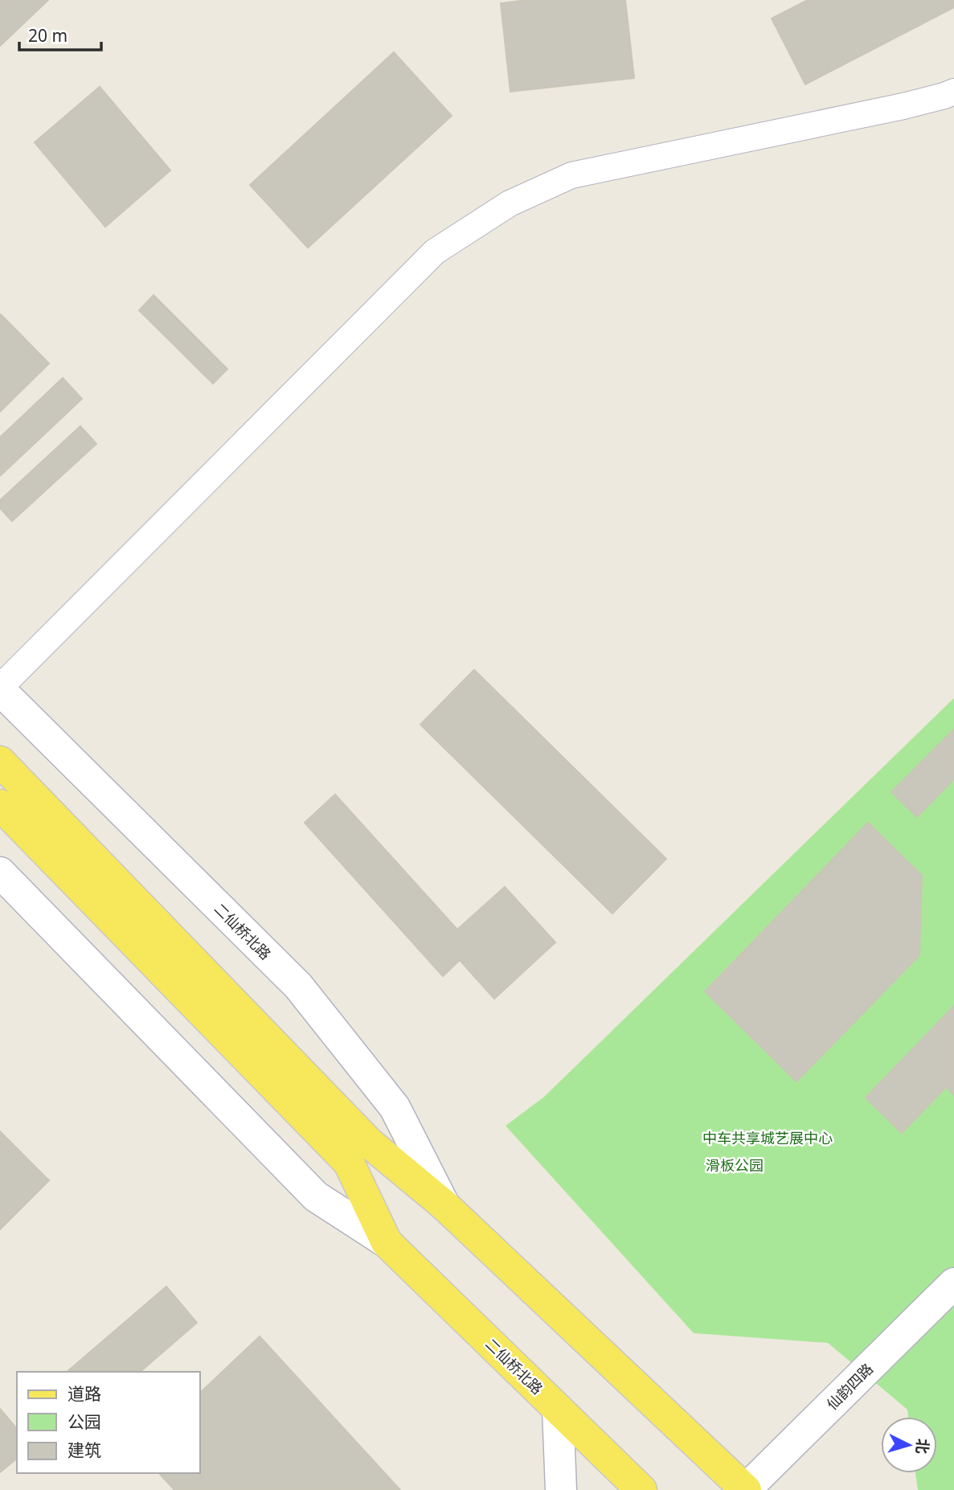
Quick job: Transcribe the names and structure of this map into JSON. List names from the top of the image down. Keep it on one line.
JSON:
{"streets":{"main road":["二仙桥北路","仙韵四路"]},"parks":["中车共享城艺展中心","滑板公园"],"legend":["道路","公园","建筑"],"scale_bar":"20 m","north":"right"}
